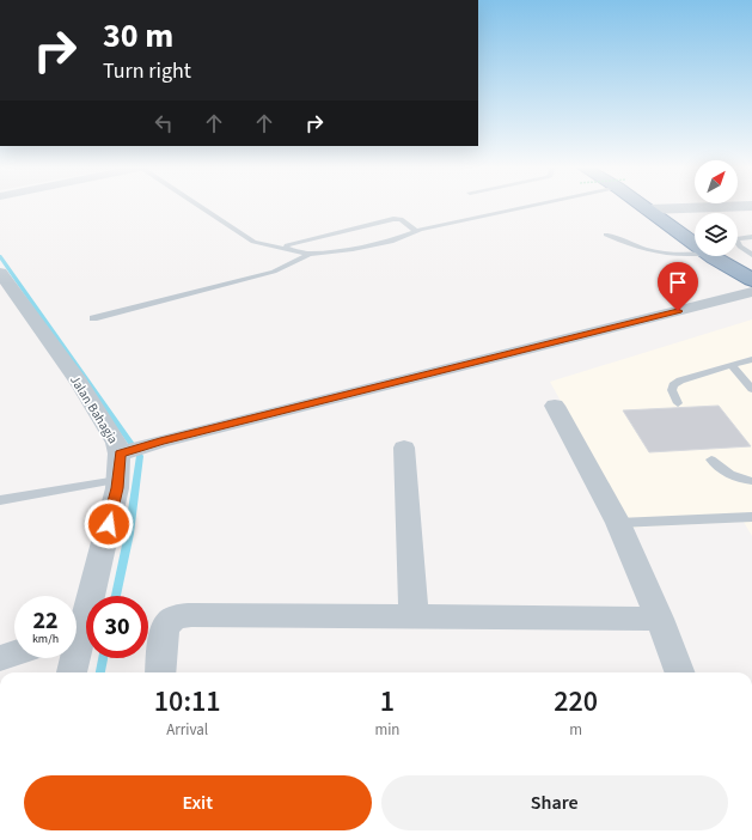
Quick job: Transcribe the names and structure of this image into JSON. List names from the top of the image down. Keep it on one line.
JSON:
{"streets":{"street":["Jalan Bahagia"]},"north":"top right","page":{"turn":["30 m","Turn right"],"speed":"22 km/h","limit":"30","eta":["10:11","Arrival","1","min","220","m"],"buttons":["Exit","Share"]}}
